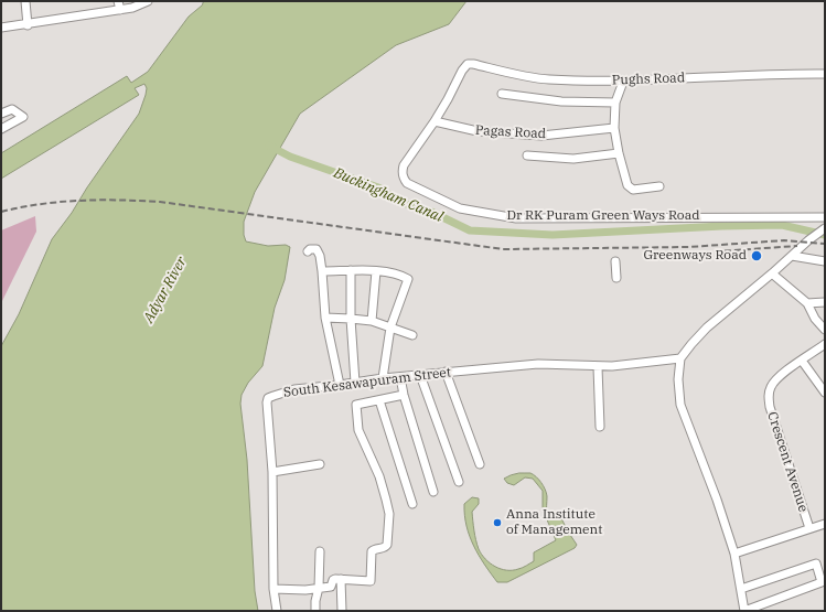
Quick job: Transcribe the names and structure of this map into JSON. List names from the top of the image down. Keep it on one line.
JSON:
{"streets":{"street":["Pughs Road","Pagas Road","Dr RK Puram Green Ways Road","South Kesawapuram Street","Crescent Avenue"]},"crossings":[["Pughs Road","Pagas Road"],["Pughs Road","Dr RK Puram Green Ways Road"],["Pagas Road","Dr RK Puram Green Ways Road"]],"water":["Buckingham Canal","Adyar River"],"places":["Greenways Road","Anna Institute of Management"]}
